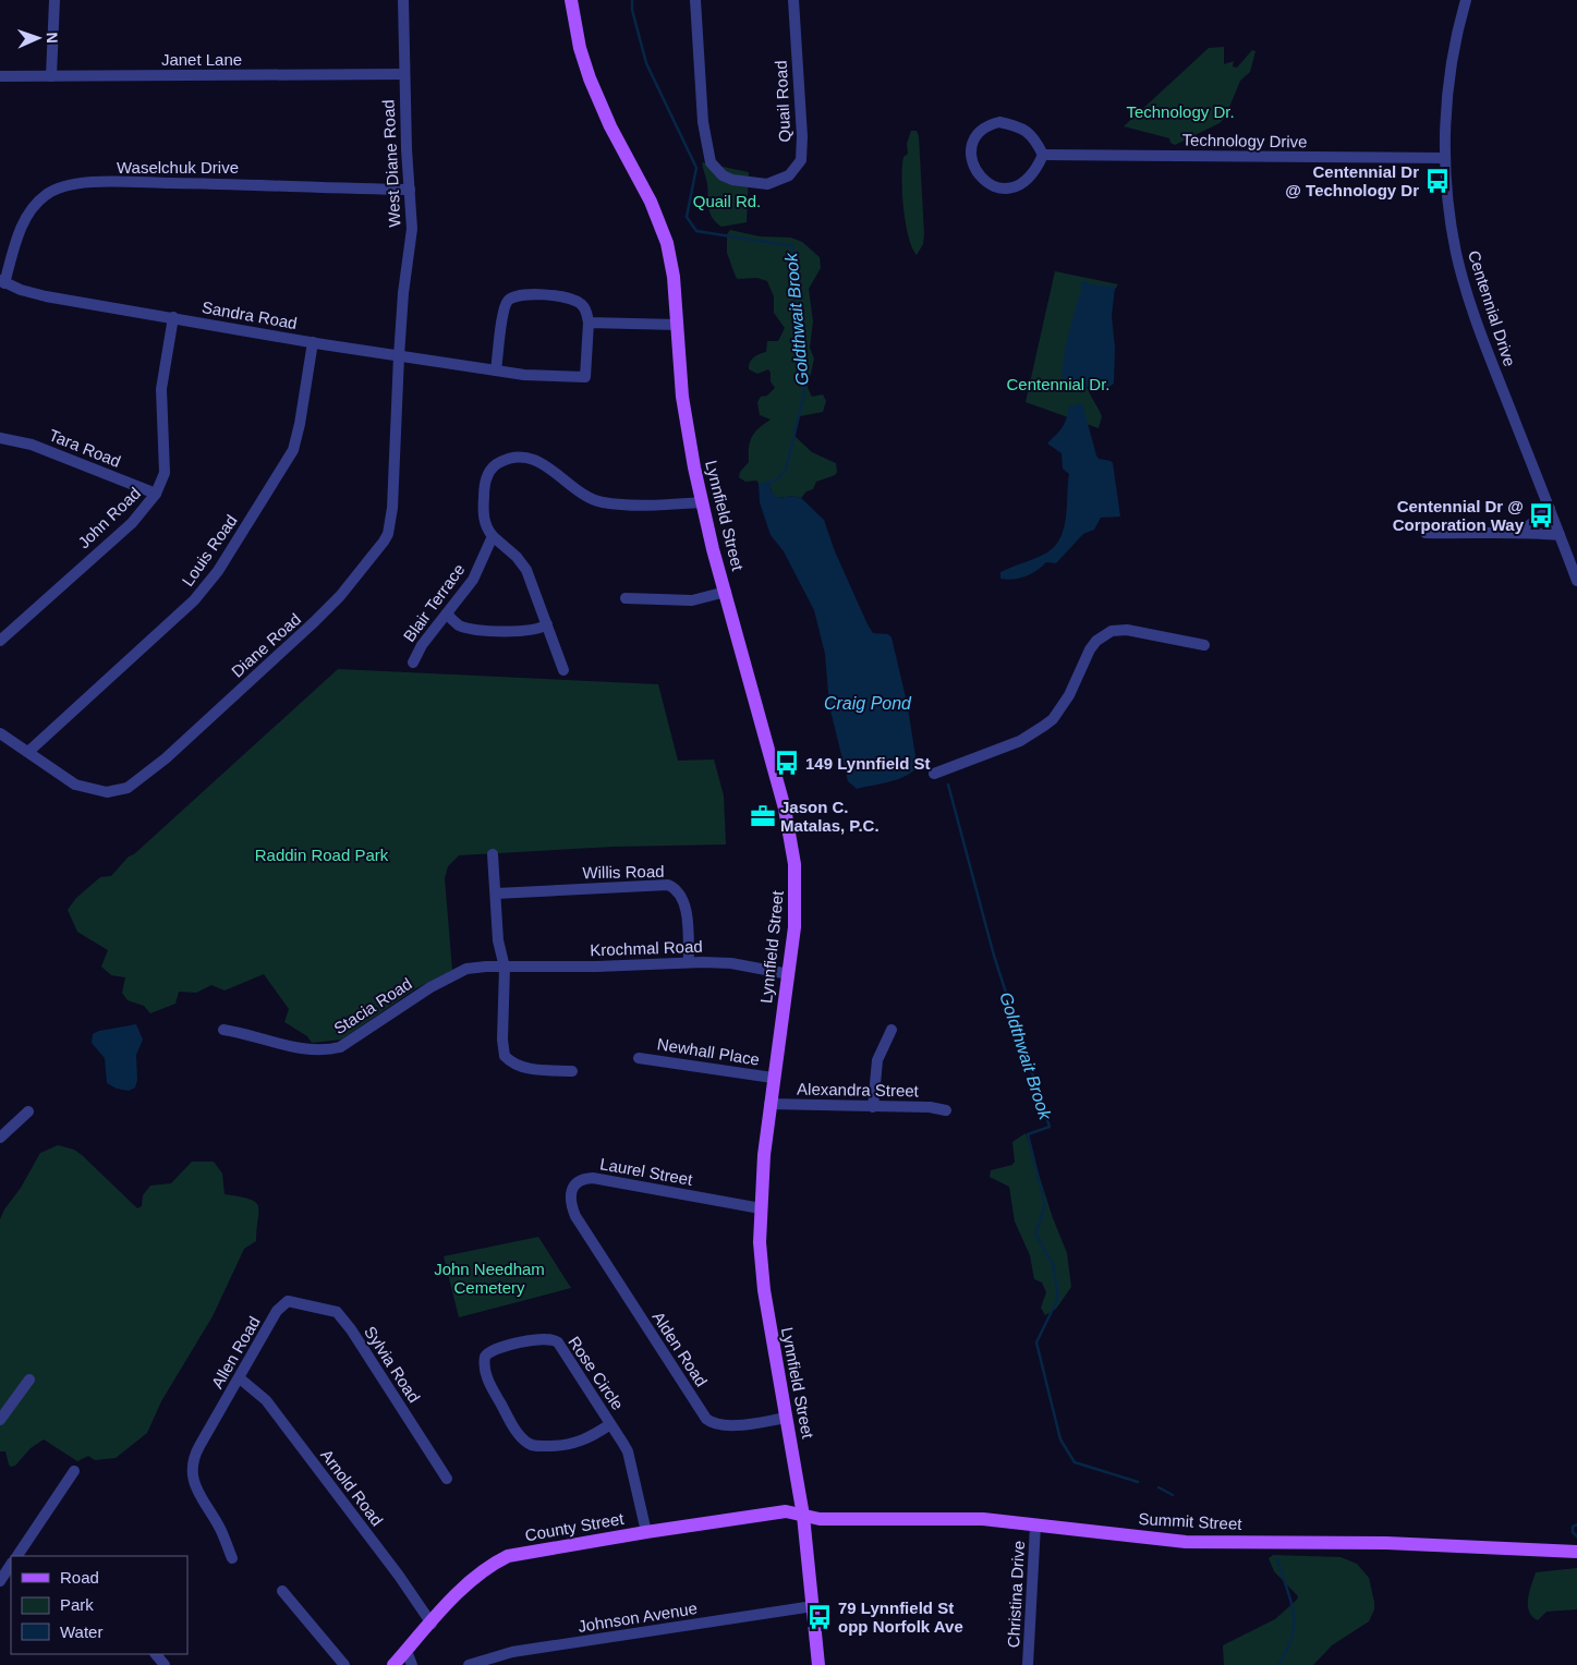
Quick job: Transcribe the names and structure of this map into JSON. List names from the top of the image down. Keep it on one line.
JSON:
{"streets":{"main road":["Lynnfield Street","Summit Street","County Street"],"street":["Janet Lane","Quail Road","Technology Drive","West Diane Road","Waselchuk Drive","Centennial Drive","Sandra Road","Tara Road","John Road","Louis Road","Blair Terrace","Diane Road","Willis Road","Krochmal Road","Stacia Road","Newhall Place","Alexandra Street","Laurel Street","Alden Road","Allen Road","Sylvia Road","Rose Circle","Arnold Road","Christina Drive","Johnson Avenue"]},"crossings":[["Janet Lane","West Diane Road"],["Technology Drive","Centennial Drive"],["West Diane Road","Waselchuk Drive"],["West Diane Road","Sandra Road"],["West Diane Road","Diane Road"],["Waselchuk Drive","Sandra Road"],["Sandra Road","John Road"],["Sandra Road","Louis Road"],["Sandra Road","Diane Road"],["Tara Road","John Road"],["Lynnfield Street","Krochmal Road"],["Lynnfield Street","Newhall Place"],["Lynnfield Street","Alexandra Street"],["Lynnfield Street","Laurel Street"],["Lynnfield Street","Alden Road"],["Lynnfield Street","Summit Street"],["Lynnfield Street","County Street"],["Lynnfield Street","Johnson Avenue"],["Louis Road","Diane Road"],["Willis Road","Krochmal Road"],["Krochmal Road","Stacia Road"],["Laurel Street","Alden Road"],["Allen Road","Sylvia Road"],["Allen Road","Arnold Road"],["Rose Circle","County Street"],["Arnold Road","County Street"],["Summit Street","County Street"],["Summit Street","Christina Drive"]],"water":["Goldthwait Brook","Craig Pond"],"parks":["Technology Dr.","Quail Rd.","Centennial Dr.","Raddin Road Park","John Needham Cemetery"],"places":{"bus stop":["Centennial Dr @ Technology Dr","Centennial Dr @ Corporation Way","149 Lynnfield St","79 Lynnfield St opp Norfolk Ave"],"office":["Jason C. Matalas, P.C."]},"legend":["Road","Park","Water"],"north":"right"}
